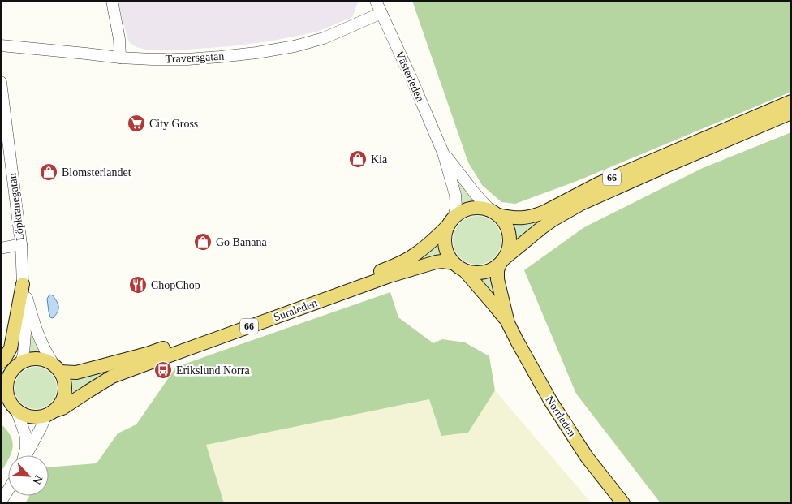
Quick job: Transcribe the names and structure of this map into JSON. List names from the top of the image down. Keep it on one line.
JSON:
{"streets":{"main road":["66","Suraleden","Norrleden"],"street":["Traversgatan","Västerleden","Löpkranegatan"]},"crossings":[["Traversgatan","Västerleden"],["Västerleden","66"],["Västerleden","Suraleden"],["Västerleden","Norrleden"],["66","Löpkranegatan"],["66","Suraleden"],["66","Norrleden"],["Löpkranegatan","Suraleden"],["Suraleden","Norrleden"]],"places":{"supermarket":["City Gross"],"shop":["Kia","Blomsterlandet","Go Banana"],"restaurant":["ChopChop"],"bus stop":["Erikslund Norra"]},"north":"bottom right"}
